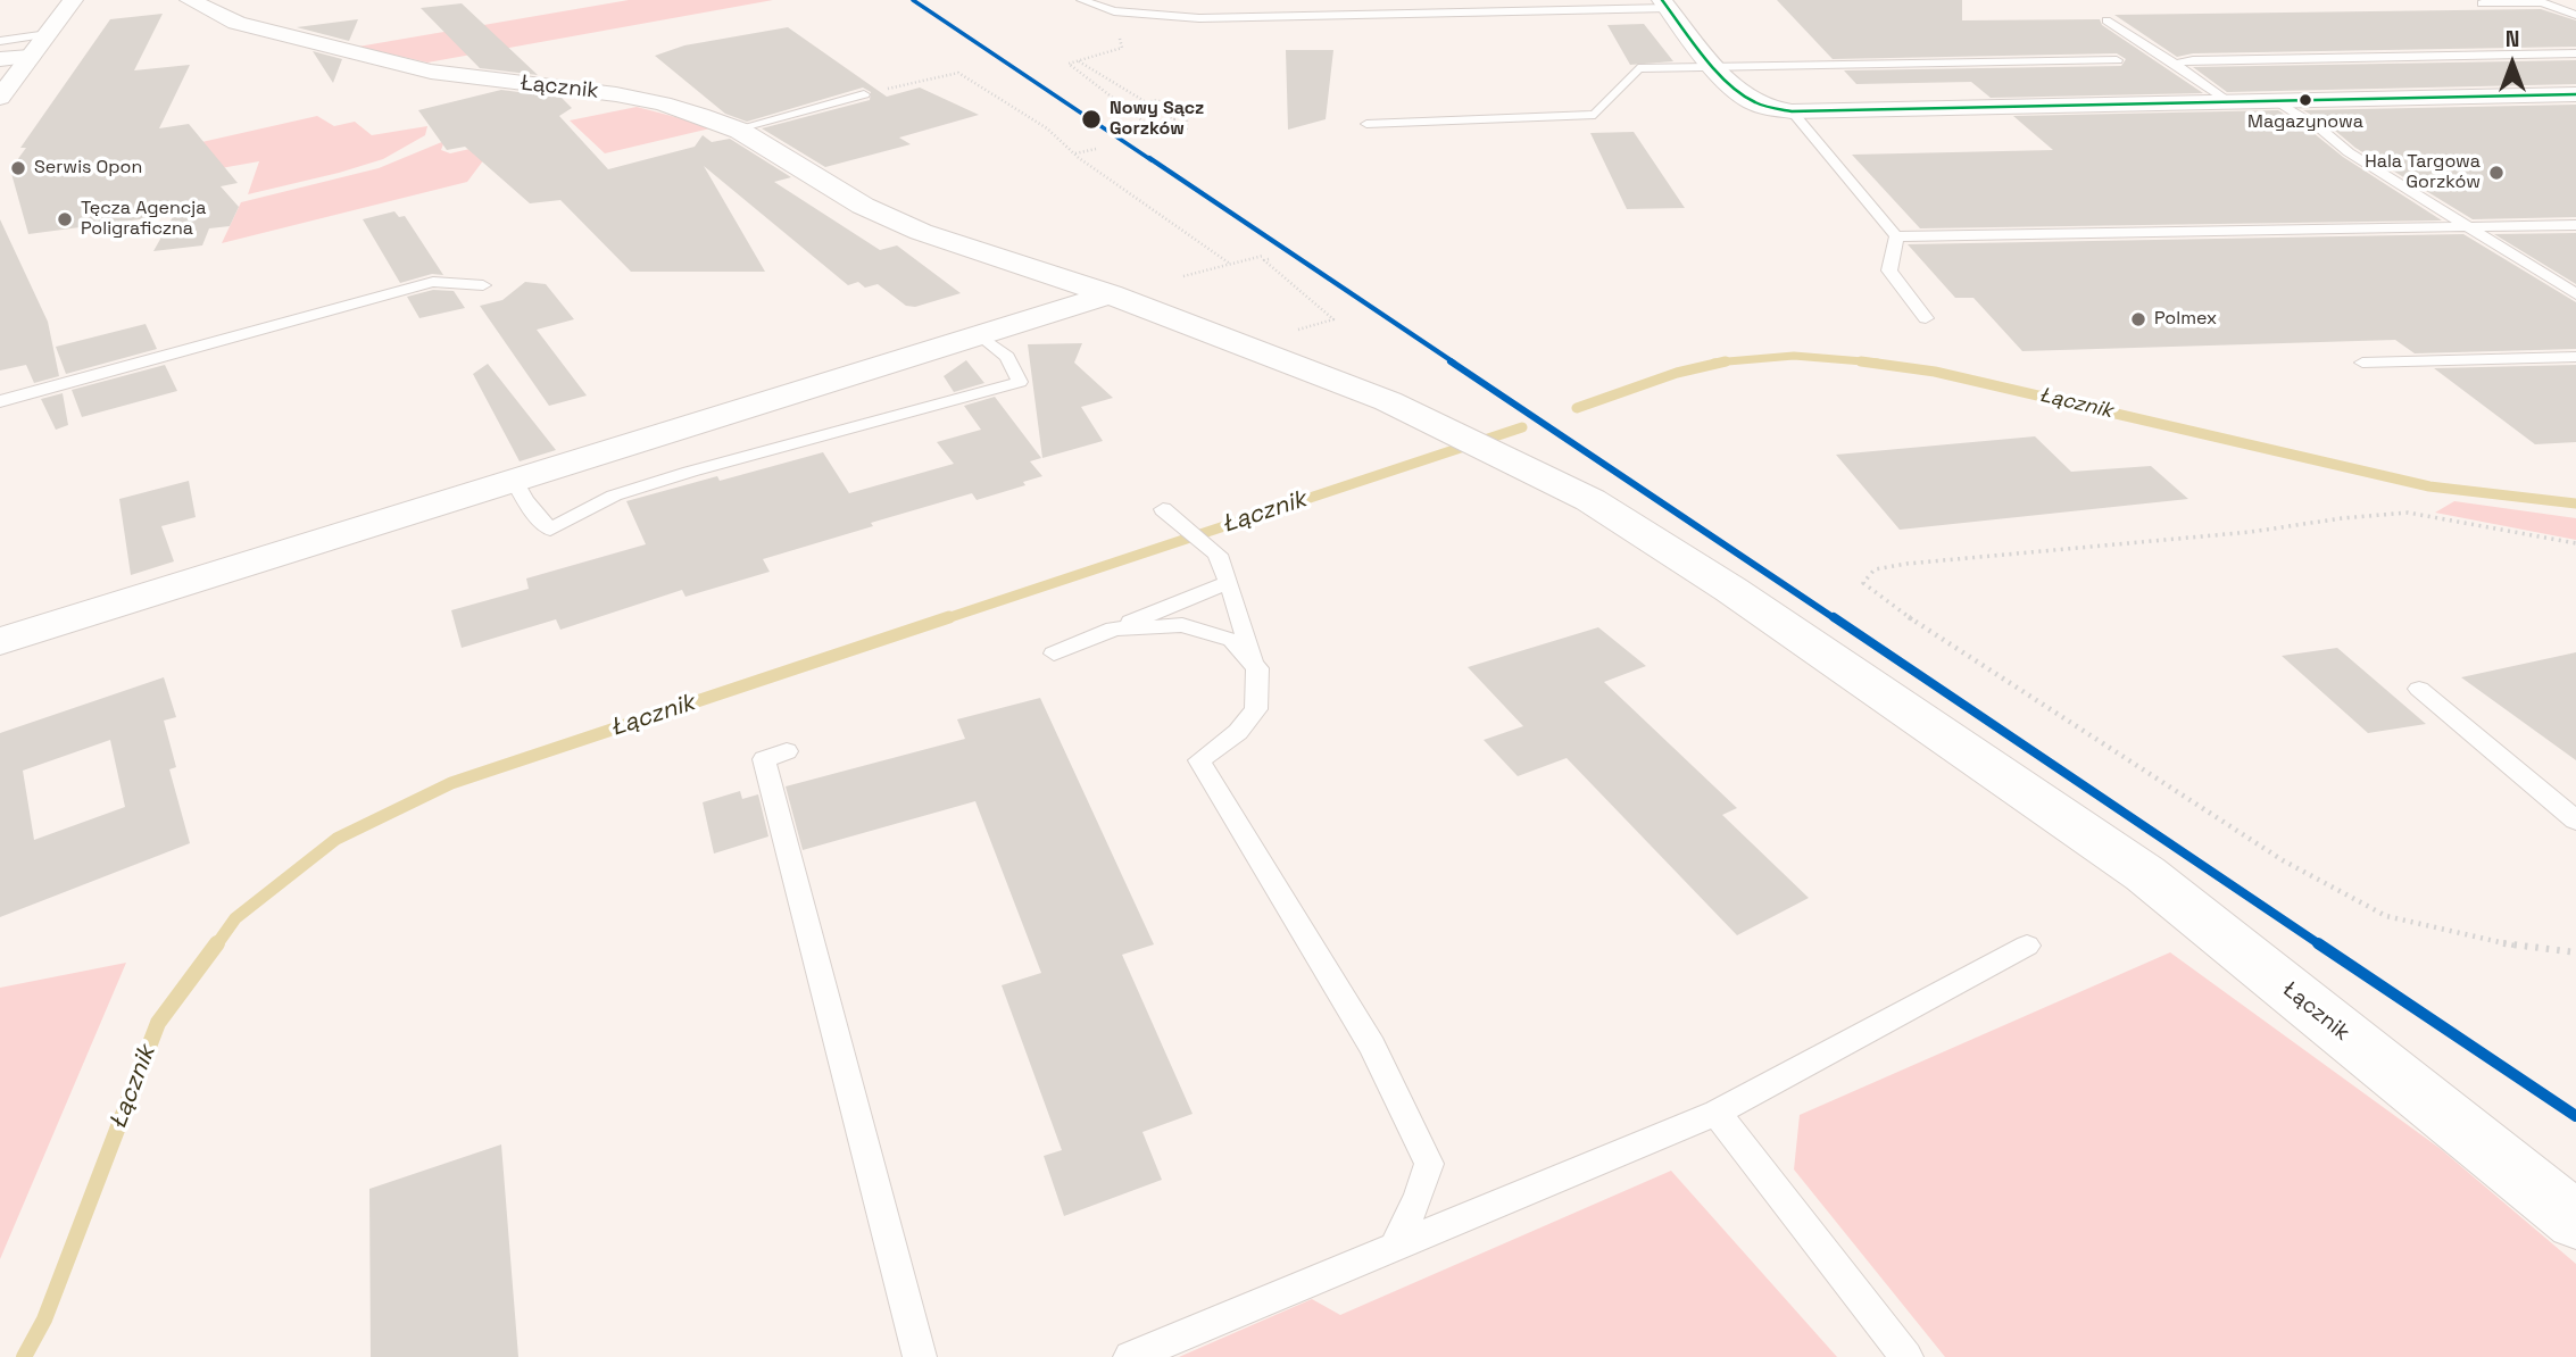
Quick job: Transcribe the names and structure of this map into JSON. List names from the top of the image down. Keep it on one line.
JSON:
{"streets":{"street":["Łącznik"]},"water":["Łącznik"],"places":["Magazynowa","Nowy Sącz Gorzków","Serwis Opon","Hala Targowa Gorzków","Tęcza Agencja Poligraficzna","Polmex"],"north":"top"}
